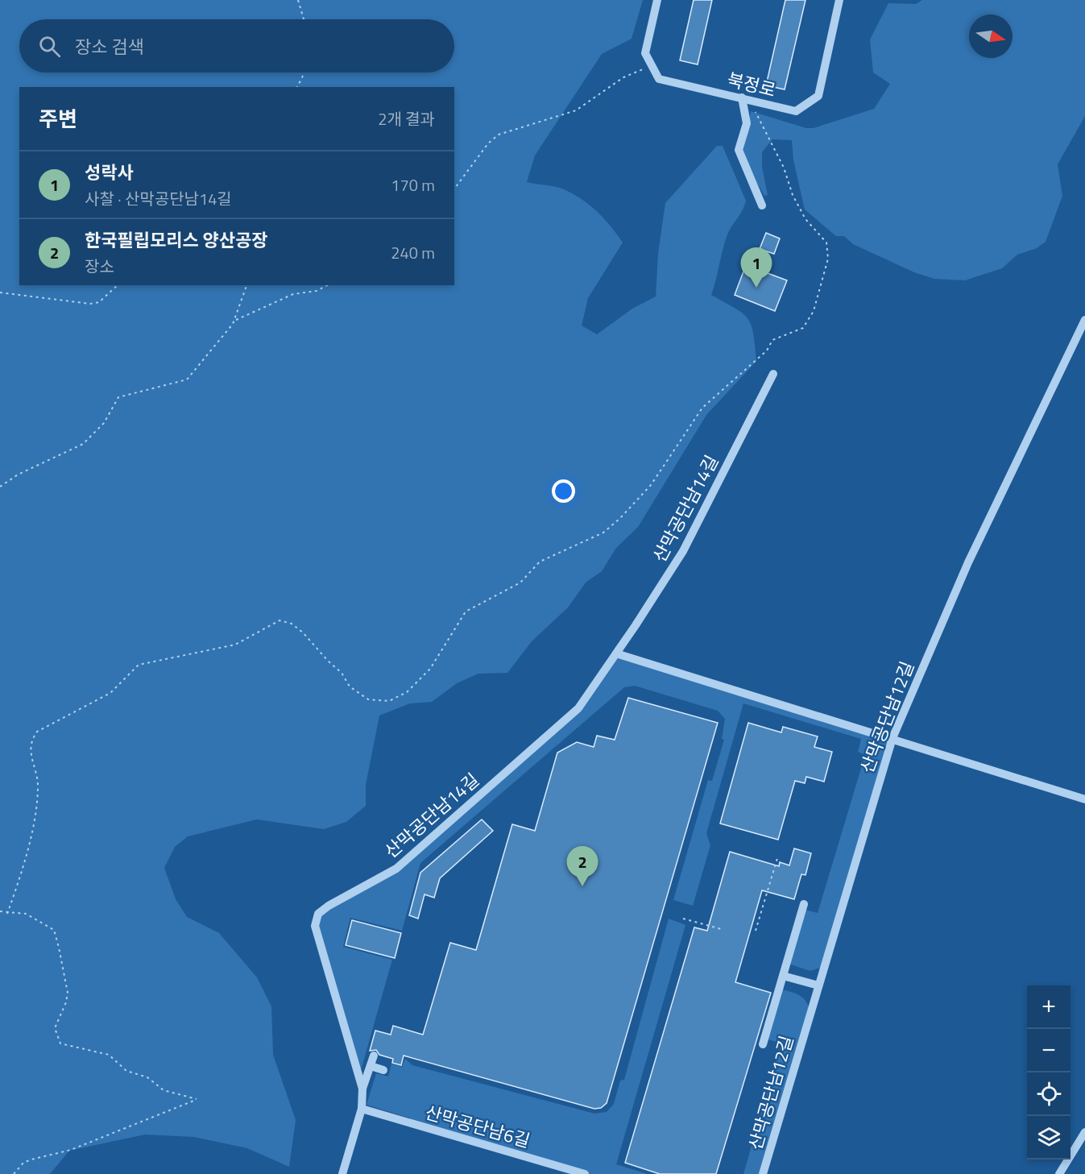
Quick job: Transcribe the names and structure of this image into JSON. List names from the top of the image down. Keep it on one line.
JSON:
{"streets":{"street":["북정로","산막공단남14길","산막공단남12길","산막공단남6길"]},"crossings":[["산막공단남14길","산막공단남6길"]],"north":"right","page":{"search":"장소 검색","heading":["주변","2개 결과"],"list":[{"mark":"1","name":"성락사","note":"사찰 · 산막공단남14길","value":"170 m"},{"mark":"2","name":"한국필립모리스 양산공장","note":"장소","value":"240 m"}],"pins":["1","2"],"map_buttons":["+","−"]}}
